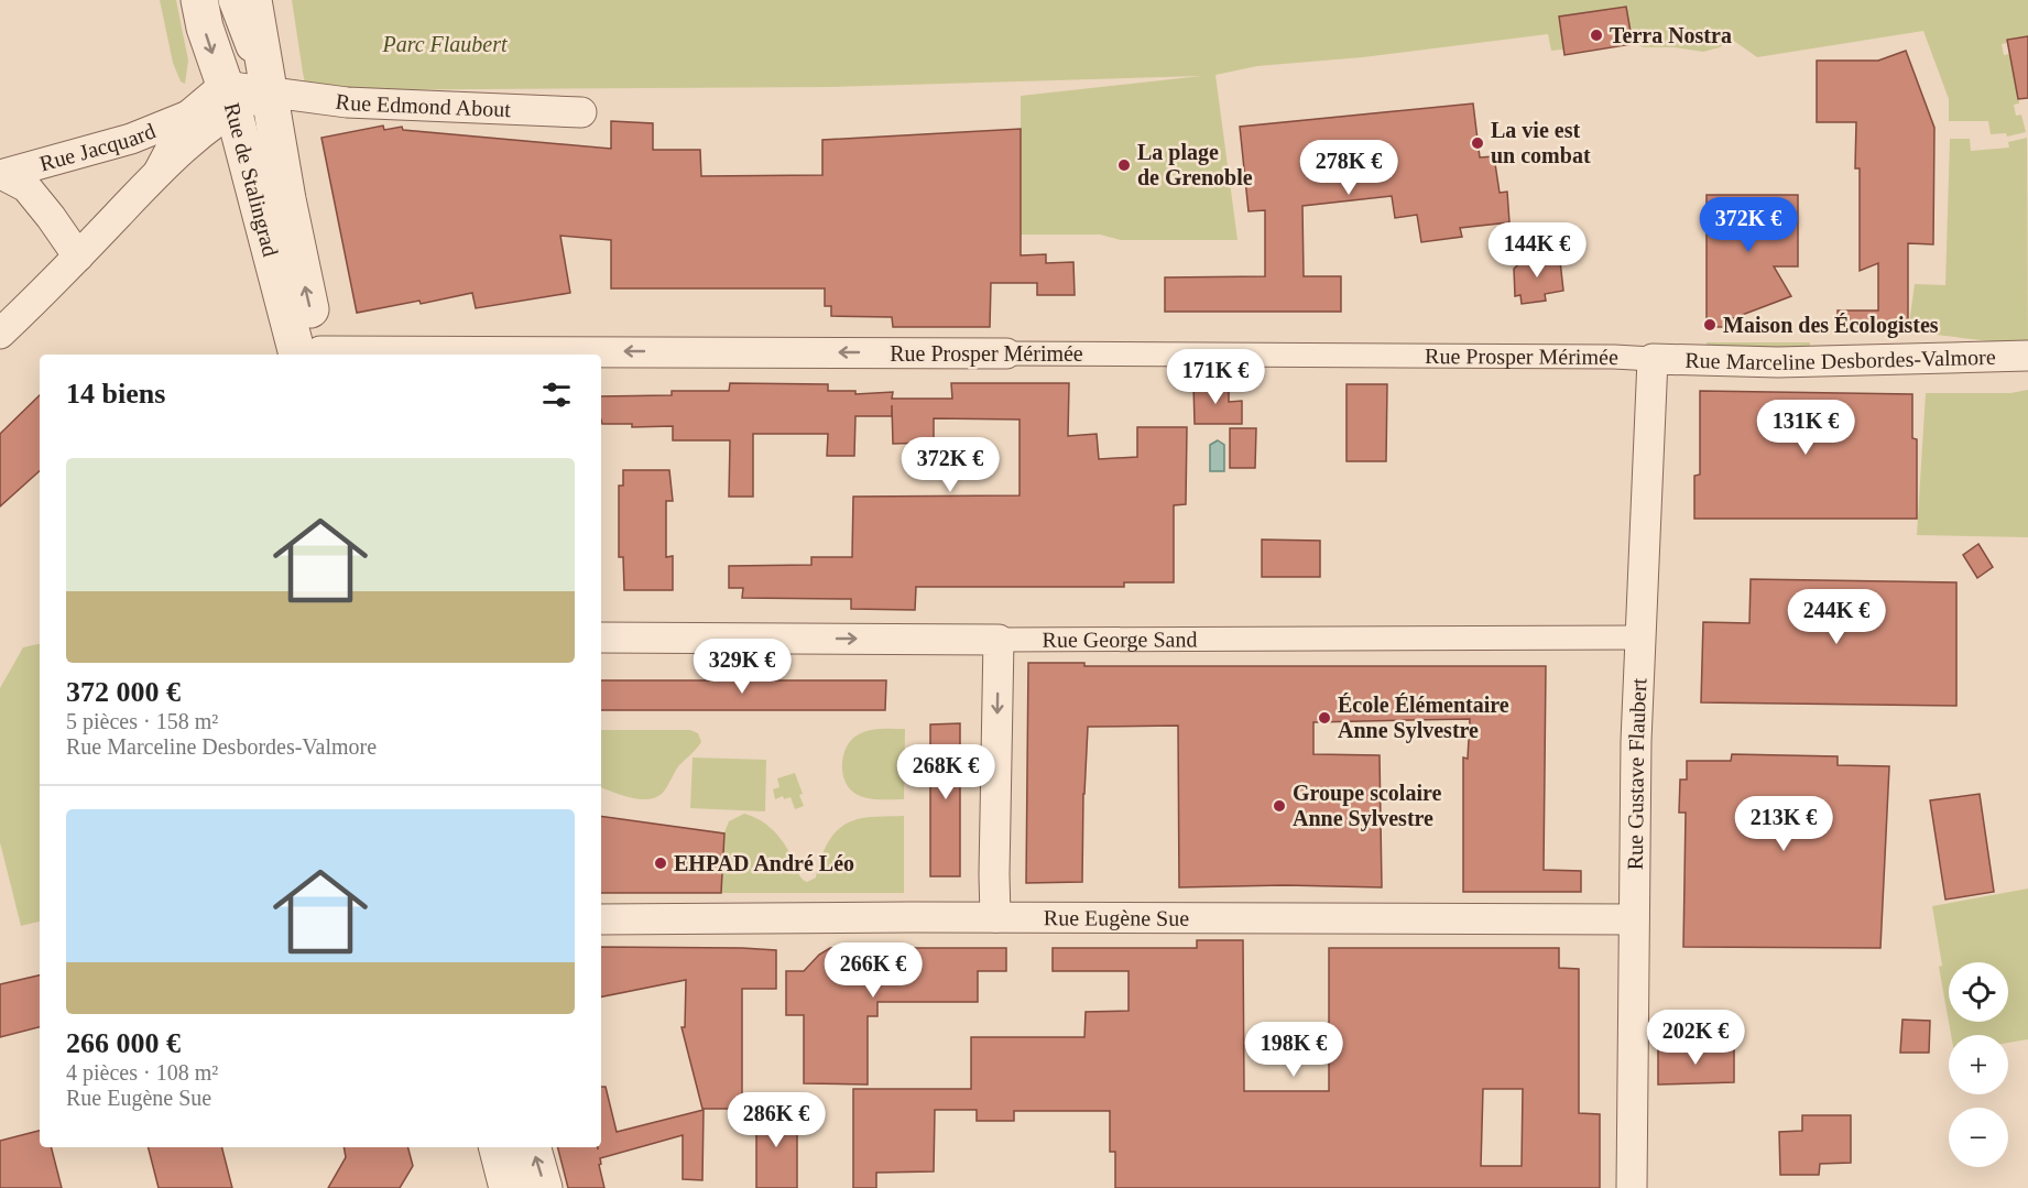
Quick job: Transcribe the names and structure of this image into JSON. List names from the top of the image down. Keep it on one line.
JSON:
{"streets":{"street":["Rue Edmond About","Rue Jacquard","Rue de Stalingrad","Rue Prosper Mérimée","Rue Marceline Desbordes-Valmore","Rue George Sand","Rue Gustave Flaubert","Rue Eugène Sue"]},"crossings":[["Rue Edmond About","Rue de Stalingrad"],["Rue Prosper Mérimée","Rue Marceline Desbordes-Valmore"],["Rue Prosper Mérimée","Rue Gustave Flaubert"],["Rue Marceline Desbordes-Valmore","Rue Gustave Flaubert"],["Rue George Sand","Rue Gustave Flaubert"],["Rue Gustave Flaubert","Rue Eugène Sue"]],"one_way":["Rue Prosper Mérimée","Rue George Sand"],"parks":["Parc Flaubert"],"places":["Terra Nostra","La vie est un combat","La plage de Grenoble","Maison des Écologistes","École Élémentaire Anne Sylvestre","Groupe scolaire Anne Sylvestre","EHPAD André Léo"],"page":{"price":["278K €","372K €","144K €","171K €","131K €","372K €","244K €","329K €","268K €","213K €","266K €","202K €","198K €","286K €"],"heading":"14 biens","list":[{"name":"372 000 €","note":"5 pièces · 158 m² · Rue Marceline Desbordes-Valmore"},{"name":"266 000 €","note":"4 pièces · 108 m² · Rue Eugène Sue"}],"map_buttons":["+","−"]}}
